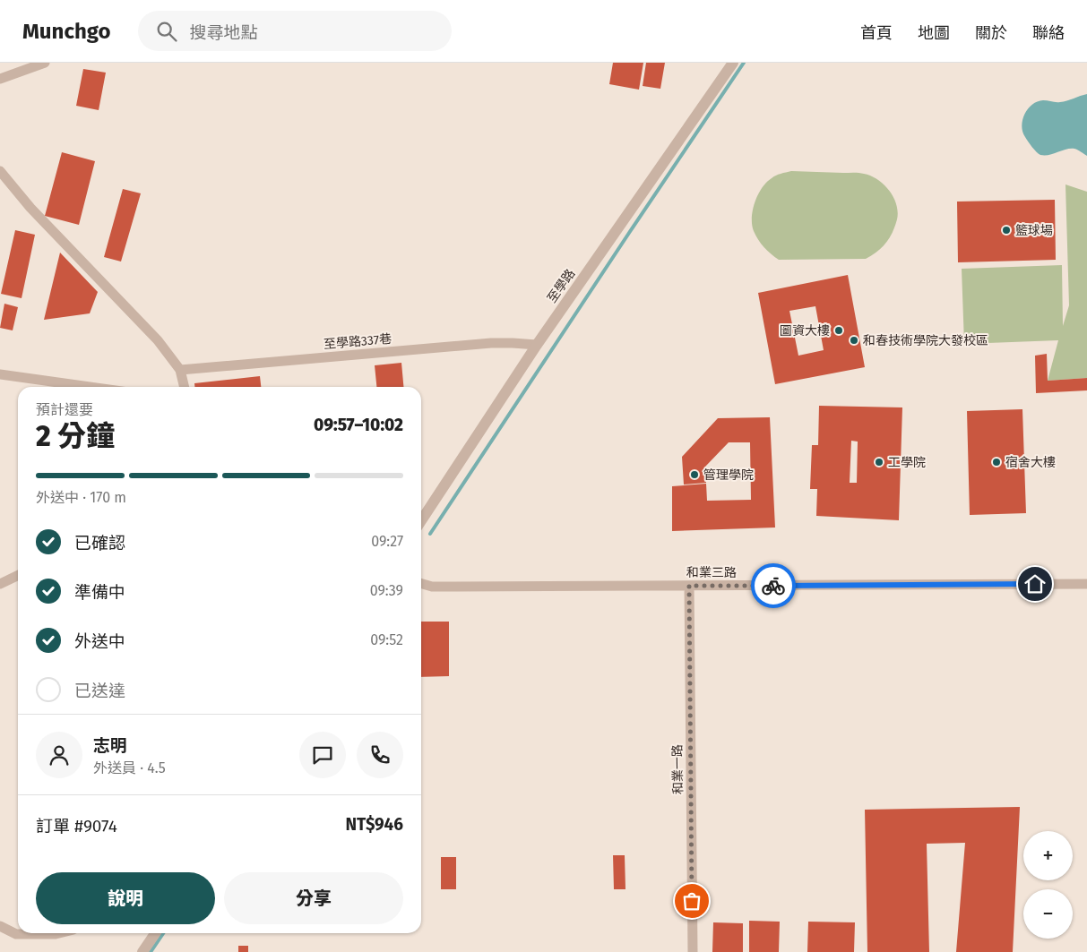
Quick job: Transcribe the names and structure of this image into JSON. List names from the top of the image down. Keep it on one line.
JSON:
{"streets":{"street":["至學路","至學路337巷","和業三路","和業一路"]},"crossings":[["至學路","至學路337巷"],["和業三路","和業一路"]],"places":["籃球場","圖資大樓","和春技術學院大發校區","工學院","宿舍大樓","管理學院"],"page":{"header":"Munchgo","search":"搜尋地點","nav":["首頁","地圖","關於","聯絡"],"heading":["2 分鐘","預計還要","09:57–10:02"],"panel":["志明","外送員 · 4.5","訂單 #9074","NT$946"],"bar":"外送中 · 170 m","list":[["已確認","09:27"],["準備中","09:39"],["外送中","09:52"],"已送達"],"map_buttons":["+","−"],"buttons":["說明","分享"]}}
